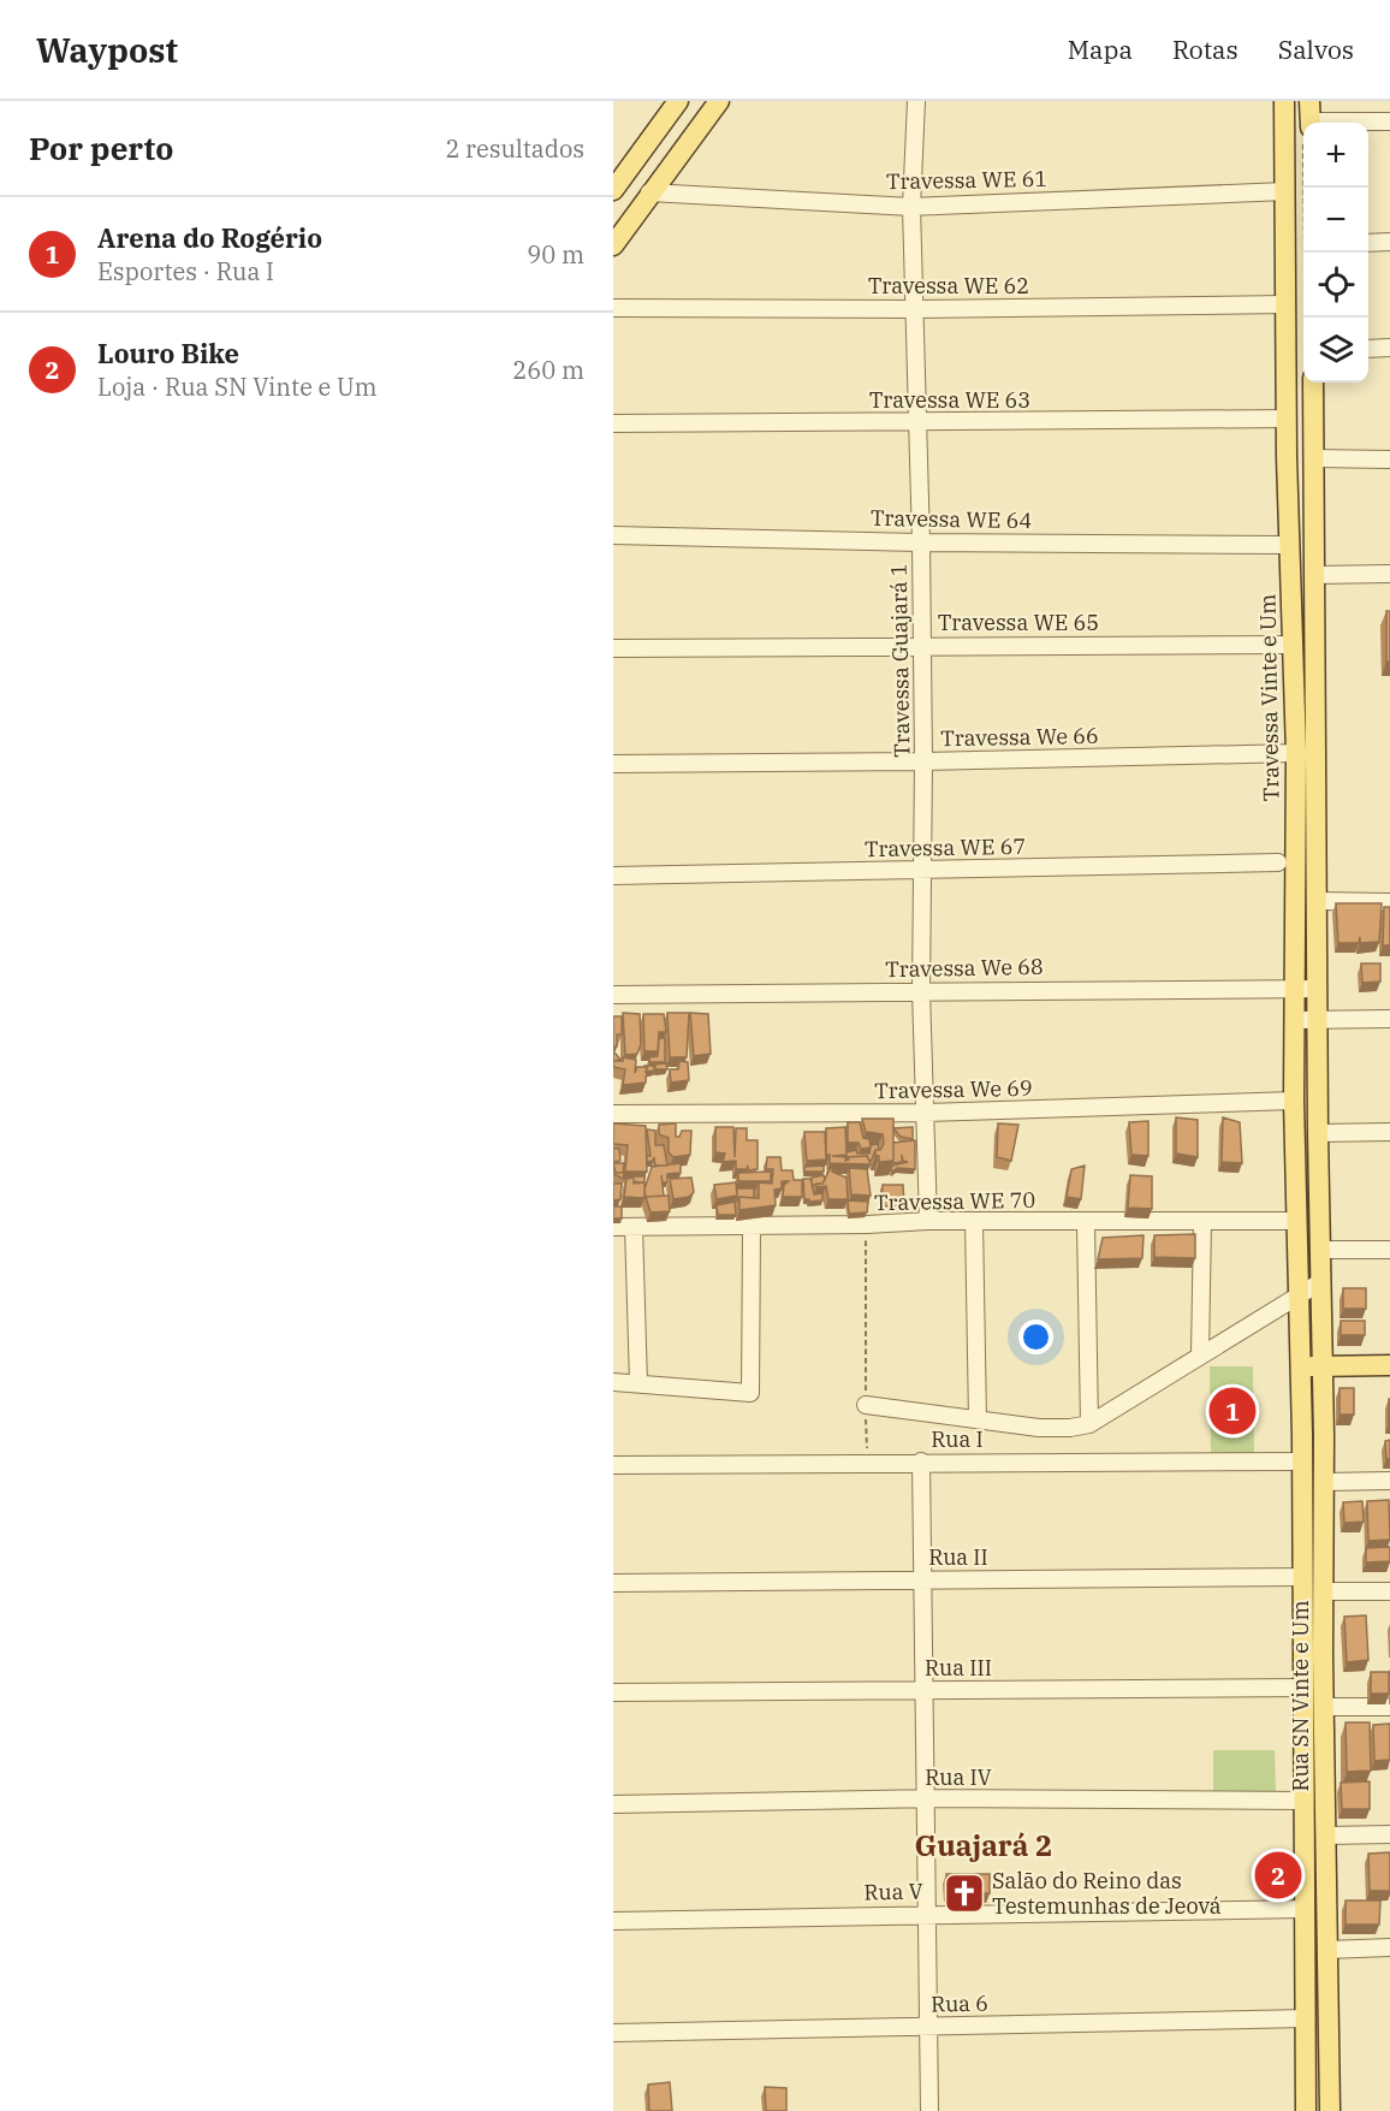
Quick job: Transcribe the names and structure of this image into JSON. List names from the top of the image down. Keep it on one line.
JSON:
{"streets":{"main road":["Travessa Vinte e Um","Rua SN Vinte e Um"],"street":["Travessa WE 61","Travessa WE 62","Travessa WE 63","Travessa WE 64","Travessa WE 65","Travessa Guajará 1","Travessa We 66","Travessa WE 67","Travessa We 68","Travessa We 69","Travessa WE 70","Rua I","Rua II","Rua III","Rua IV","Rua V","Rua 6"]},"crossings":[["Travessa WE 61","Travessa Guajará 1"],["Travessa WE 61","Travessa Vinte e Um"],["Travessa WE 62","Travessa Guajará 1"],["Travessa WE 62","Travessa Vinte e Um"],["Travessa WE 63","Travessa Guajará 1"],["Travessa WE 63","Travessa Vinte e Um"],["Travessa WE 64","Travessa Guajará 1"],["Travessa WE 64","Travessa Vinte e Um"],["Travessa WE 65","Travessa Guajará 1"],["Travessa WE 65","Travessa Vinte e Um"],["Travessa Guajará 1","Travessa We 66"],["Travessa Guajará 1","Travessa WE 67"],["Travessa Guajará 1","Travessa We 68"],["Travessa Guajará 1","Travessa We 69"],["Travessa Guajará 1","Travessa WE 70"],["Travessa Vinte e Um","Travessa We 66"],["Travessa Vinte e Um","Travessa We 68"],["Travessa Vinte e Um","Travessa We 69"],["Travessa Vinte e Um","Travessa WE 70"],["Travessa Vinte e Um","Rua SN Vinte e Um"],["Rua I","Rua SN Vinte e Um"],["Rua II","Rua SN Vinte e Um"],["Rua III","Rua SN Vinte e Um"],["Rua SN Vinte e Um","Rua IV"],["Rua SN Vinte e Um","Rua V"],["Rua SN Vinte e Um","Rua 6"]],"districts":["Guajará 2"],"places":{"church":["Salão do Reino das Testemunhas de Jeová"]},"page":{"header":"Waypost","nav":["Mapa","Rotas","Salvos"],"heading":["Por perto","2 resultados"],"map_buttons":["+","−"],"list":[{"mark":"1","name":"Arena do Rogério","note":"Esportes · Rua I","value":"90 m"},{"mark":"2","name":"Louro Bike","note":"Loja · Rua SN Vinte e Um","value":"260 m"}],"pins":["1","2"]}}
